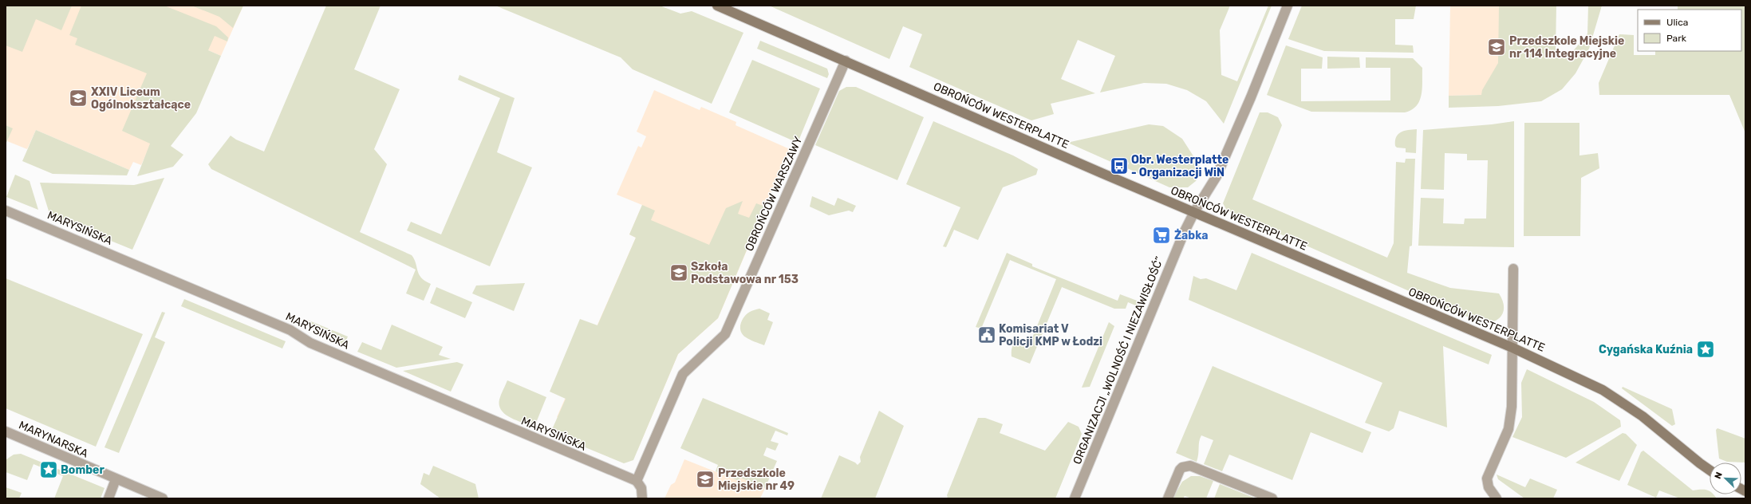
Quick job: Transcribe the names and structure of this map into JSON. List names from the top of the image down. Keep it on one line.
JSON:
{"streets":{"street":["OBROŃCÓW WESTERPLATTE","OBROŃCÓW WARSZAWY","MARYSIŃSKA","ORGANIZACJI „WOLNOŚĆ I NIEZAWISŁOŚĆ”","MARYNARSKA"]},"crossings":[["OBROŃCÓW WESTERPLATTE","OBROŃCÓW WARSZAWY"],["OBROŃCÓW WESTERPLATTE","ORGANIZACJI „WOLNOŚĆ I NIEZAWISŁOŚĆ”"],["OBROŃCÓW WARSZAWY","MARYSIŃSKA"]],"places":{"school or university":["Przedszkole Miejskie nr 114 Integracyjne","XXIV Liceum Ogólnokształcące","Szkoła Podstawowa nr 153","Przedszkole Miejskie nr 49"],"bus stop":["Obr. Westerplatte - Organizacji WiN"],"supermarket":["Żabka"],"public building":["Komisariat V Policji KMP w Łodzi"],"place":["Cygańska Kuźnia","Bomber"]},"legend":["Ulica","Park"],"north":"top left"}
